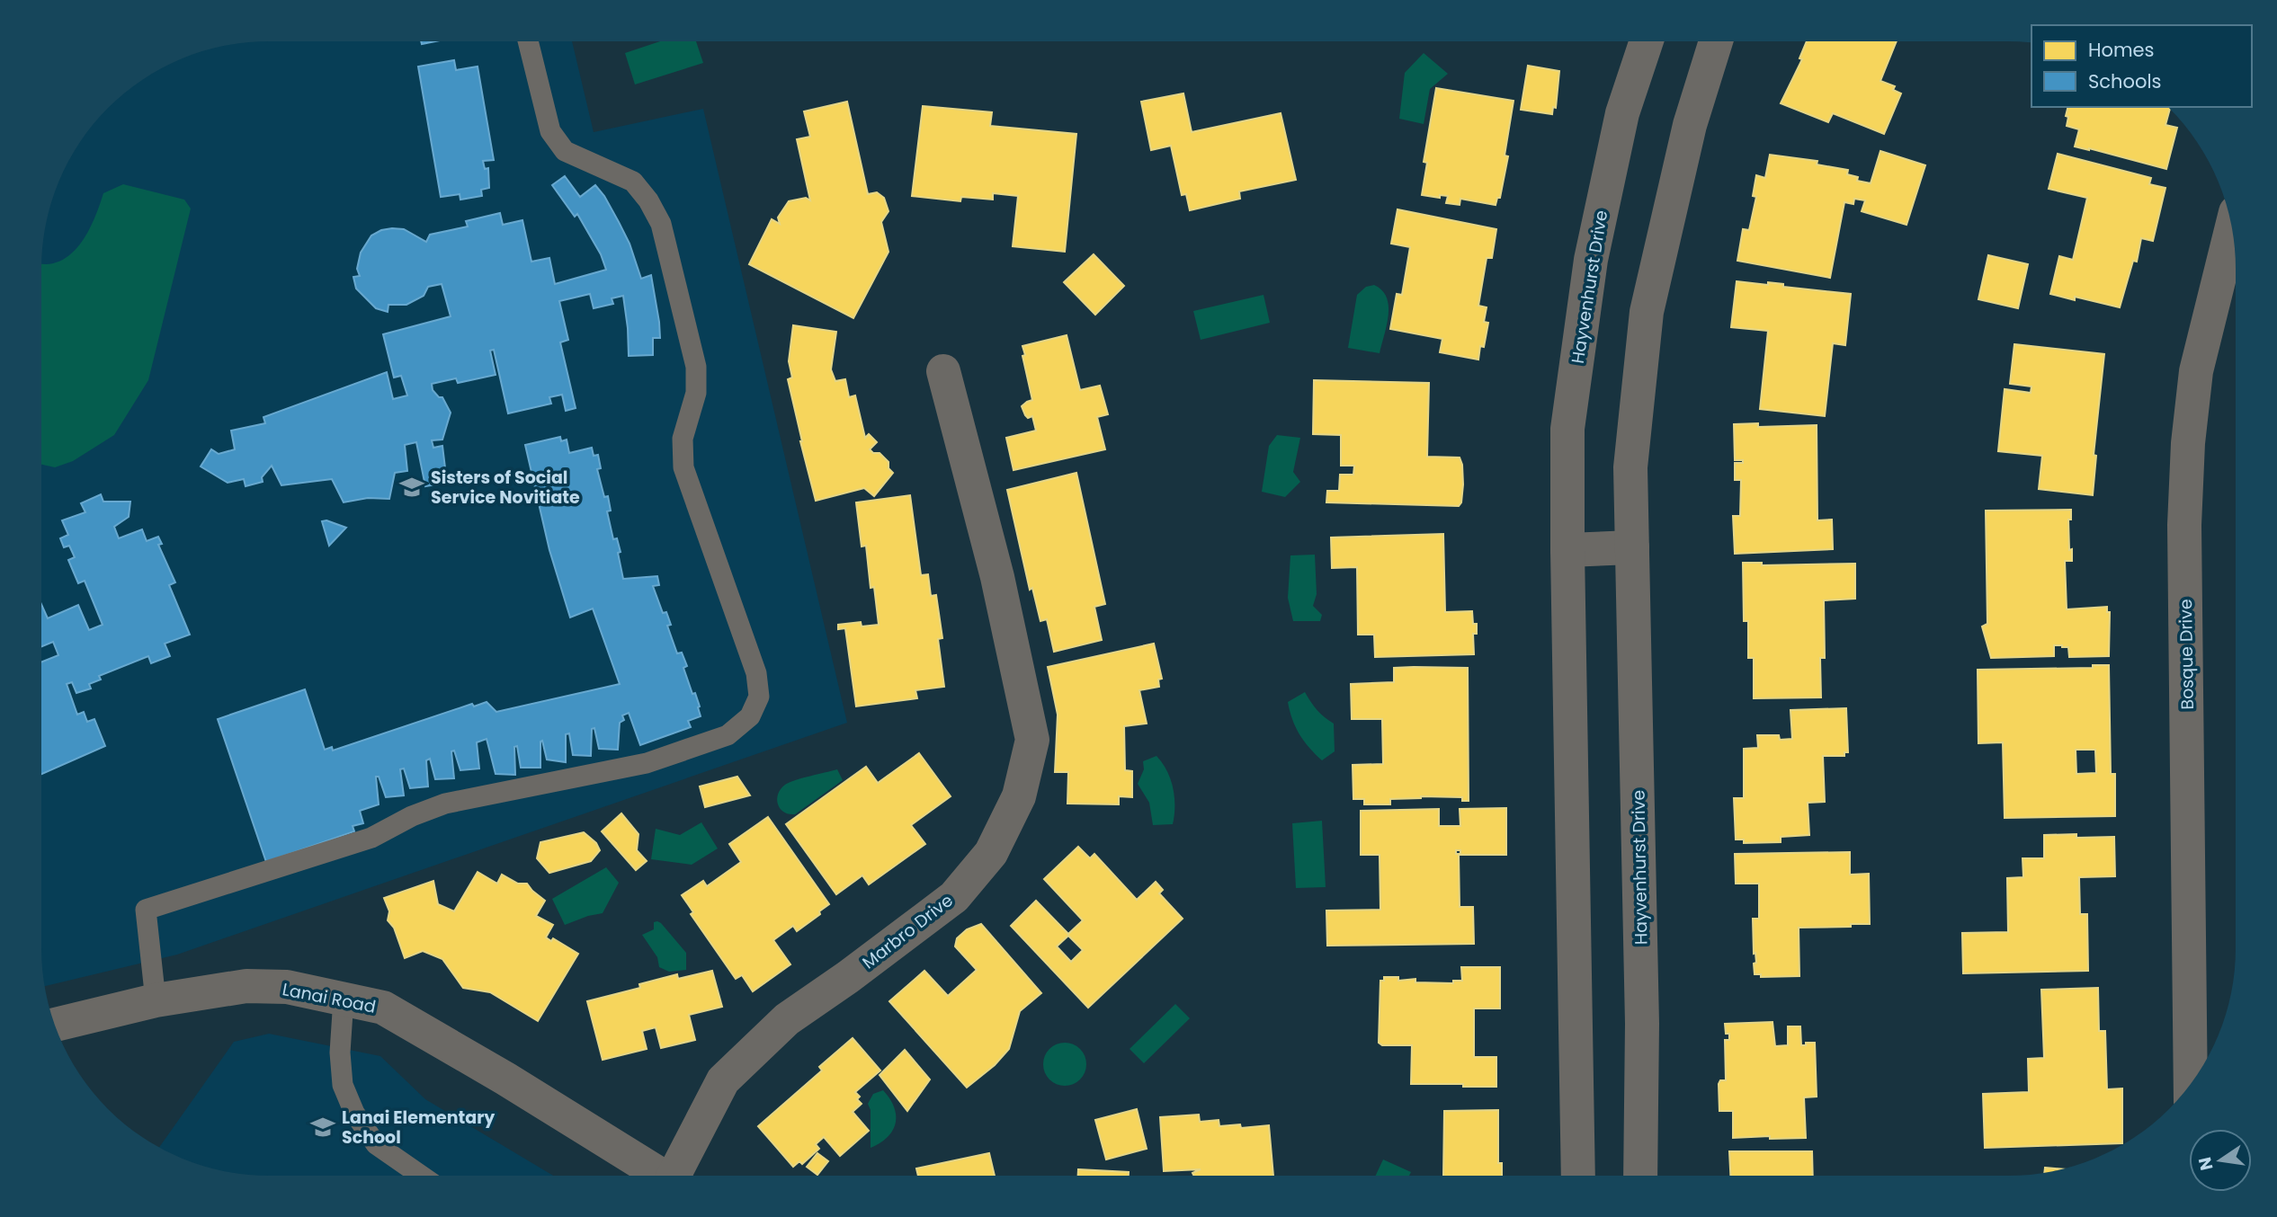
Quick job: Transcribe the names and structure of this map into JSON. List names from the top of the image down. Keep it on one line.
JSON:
{"streets":{"street":["Hayvenhurst Drive","Bosque Drive","Marbro Drive","Lanai Road"]},"places":{"school or university":["Sisters of Social Service Novitiate","Lanai Elementary School"]},"legend":["Homes","Schools"],"north":"left"}
